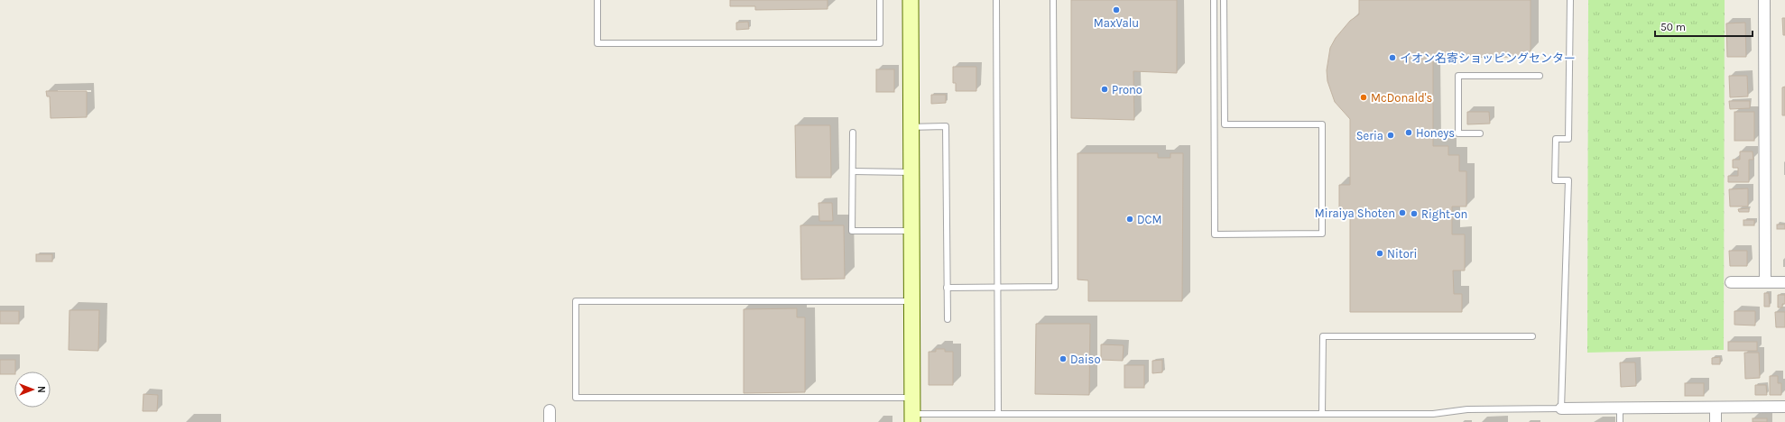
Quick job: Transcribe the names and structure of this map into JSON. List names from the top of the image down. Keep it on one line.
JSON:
{"places":["MaxValu","イオン名寄ショッピングセンター","Prono","McDonald's","Honeys","Seria","Miraiya Shoten","Right-on","DCM","Nitori","Daiso"],"scale_bar":"50 m","north":"right"}
